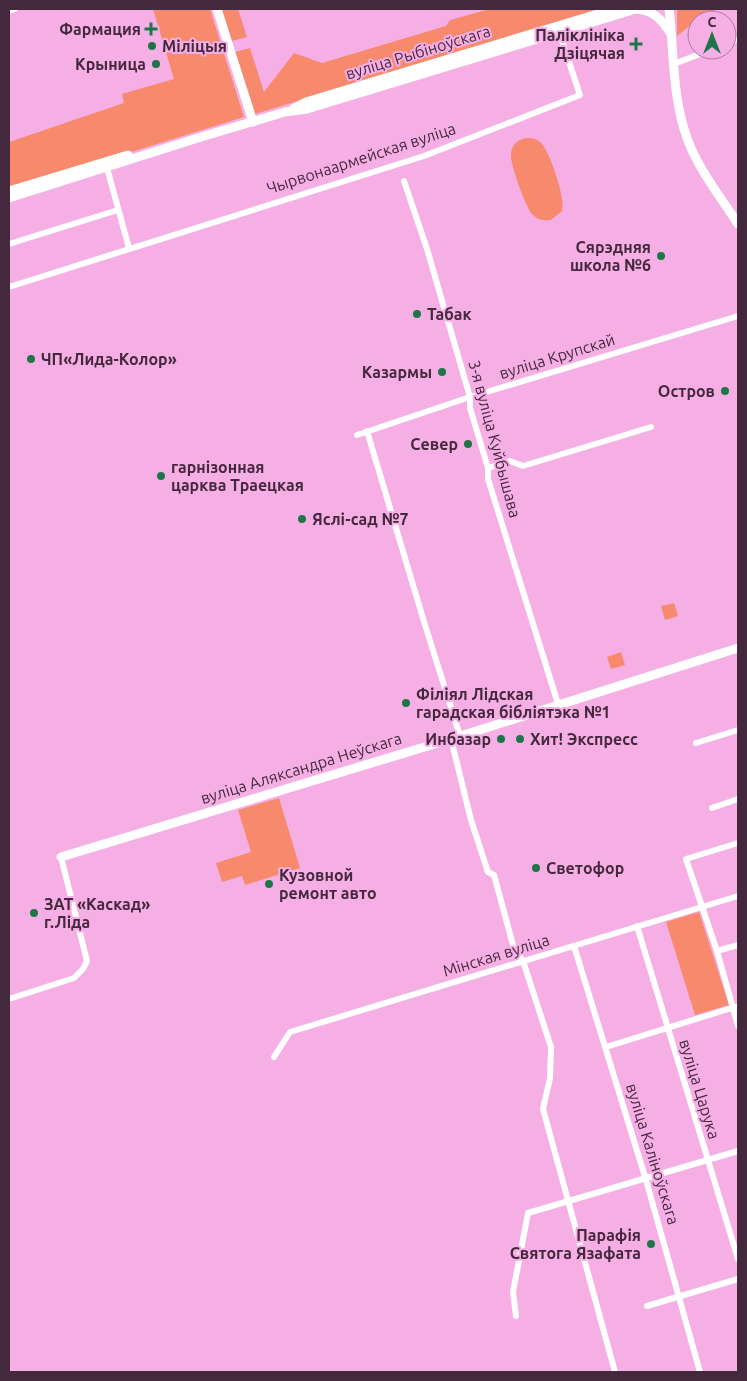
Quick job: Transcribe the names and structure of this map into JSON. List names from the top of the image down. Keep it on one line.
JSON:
{"streets":{"main road":["вуліца Рыбіноўскага","вуліца Аляксандра Неўскага"],"street":["Чырвонаармейская вуліца","вуліца Крупскай","3-я вуліца Куйбышава","Мінская вуліца","вуліца Царука","вуліца Каліноўскага"]},"crossings":[["вуліца Рыбіноўскага","Чырвонаармейская вуліца"],["вуліца Крупскай","3-я вуліца Куйбышава"],["3-я вуліца Куйбышава","вуліца Аляксандра Неўскага"],["Мінская вуліца","вуліца Царука"],["Мінская вуліца","вуліца Каліноўскага"]],"places":{"health":["Фармация","Паліклініка Дзіцячая"],"other":["Міліцыя","Крыница","Сярэдняя школа №6","Табак","ЧП«Лида-Колор»","Казармы","Остров","Север","гарнізонная царква Траецкая","Яслі-сад №7","Філіял Лідская гарадская бібліятэка №1","Инбазар","Хит! Экспресс","Светофор","Кузовной ремонт авто","ЗАТ «Каскад» г.Ліда","Парафія Святога Язафата"]},"north":"top"}
